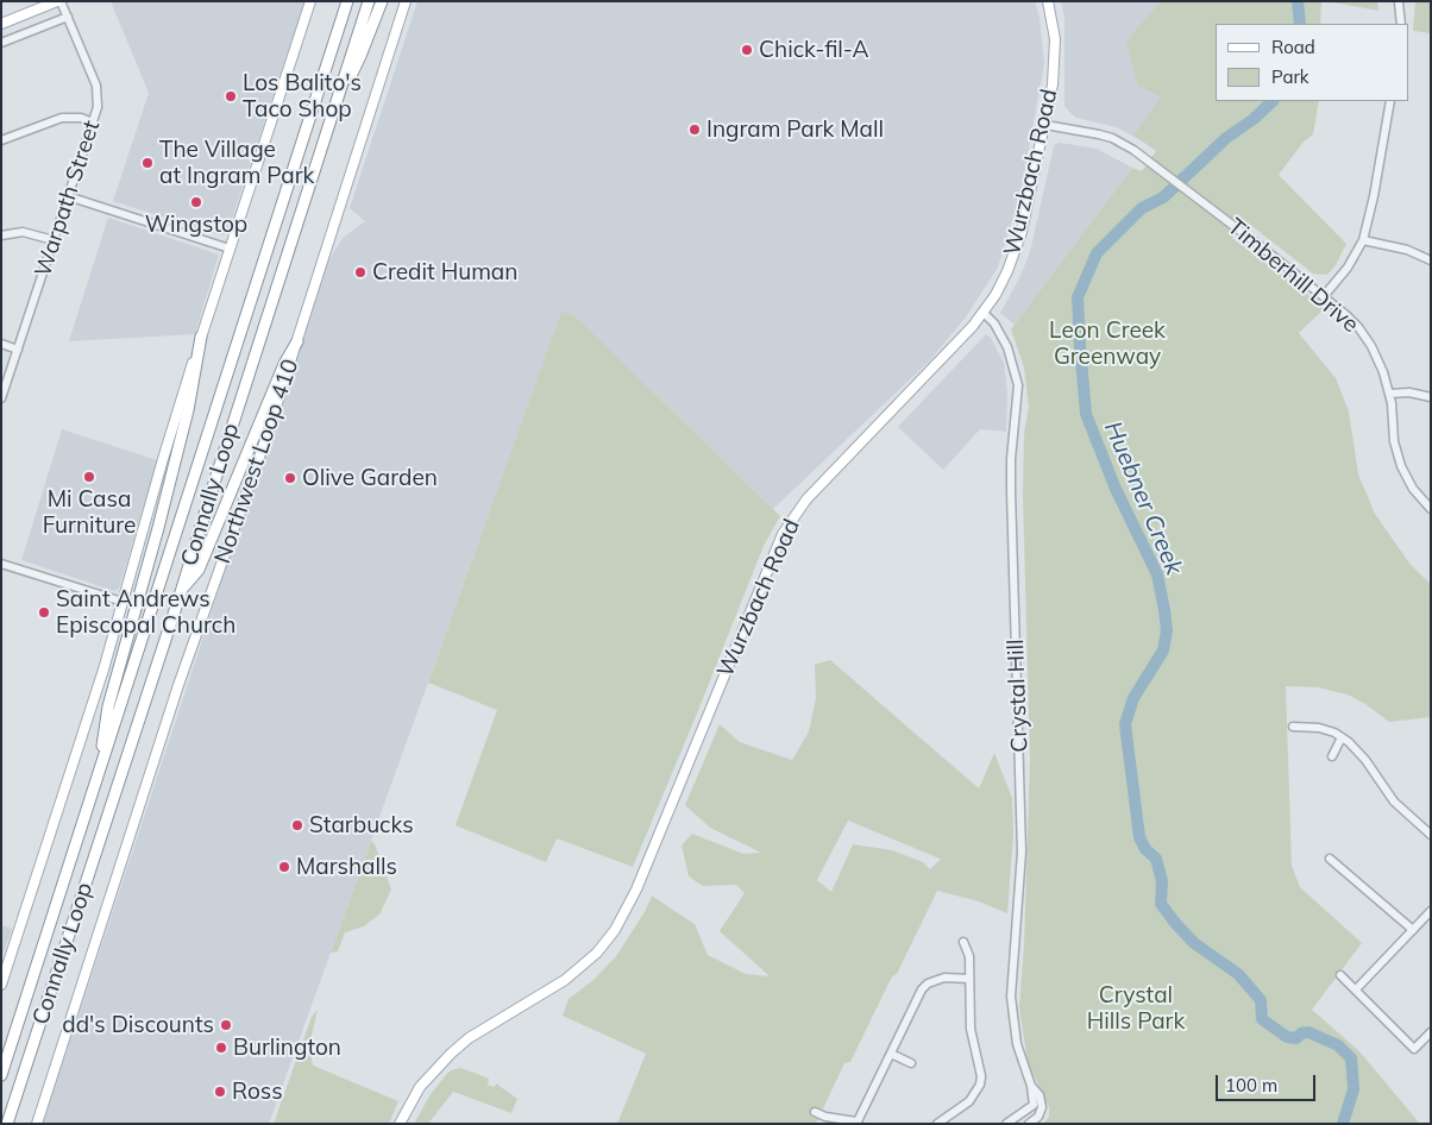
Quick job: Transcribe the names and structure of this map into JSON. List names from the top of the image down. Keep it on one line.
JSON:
{"streets":{"highway":["Connally Loop"],"main road":["Wurzbach Road","Northwest Loop 410"],"street":["Warpath Street","Timberhill Drive","Crystal Hill"]},"crossings":[["Wurzbach Road","Timberhill Drive"],["Wurzbach Road","Crystal Hill"]],"water":["Huebner Creek"],"parks":["Leon Creek Greenway","Crystal Hills Park"],"places":["Chick-fil-A","Los Balito's Taco Shop","Ingram Park Mall","The Village at Ingram Park","Wingstop","Credit Human","Mi Casa Furniture","Olive Garden","Saint Andrews Episcopal Church","Starbucks","Marshalls","dd's Discounts","Burlington","Ross"],"legend":["Road","Park"],"scale_bar":"100 m"}
